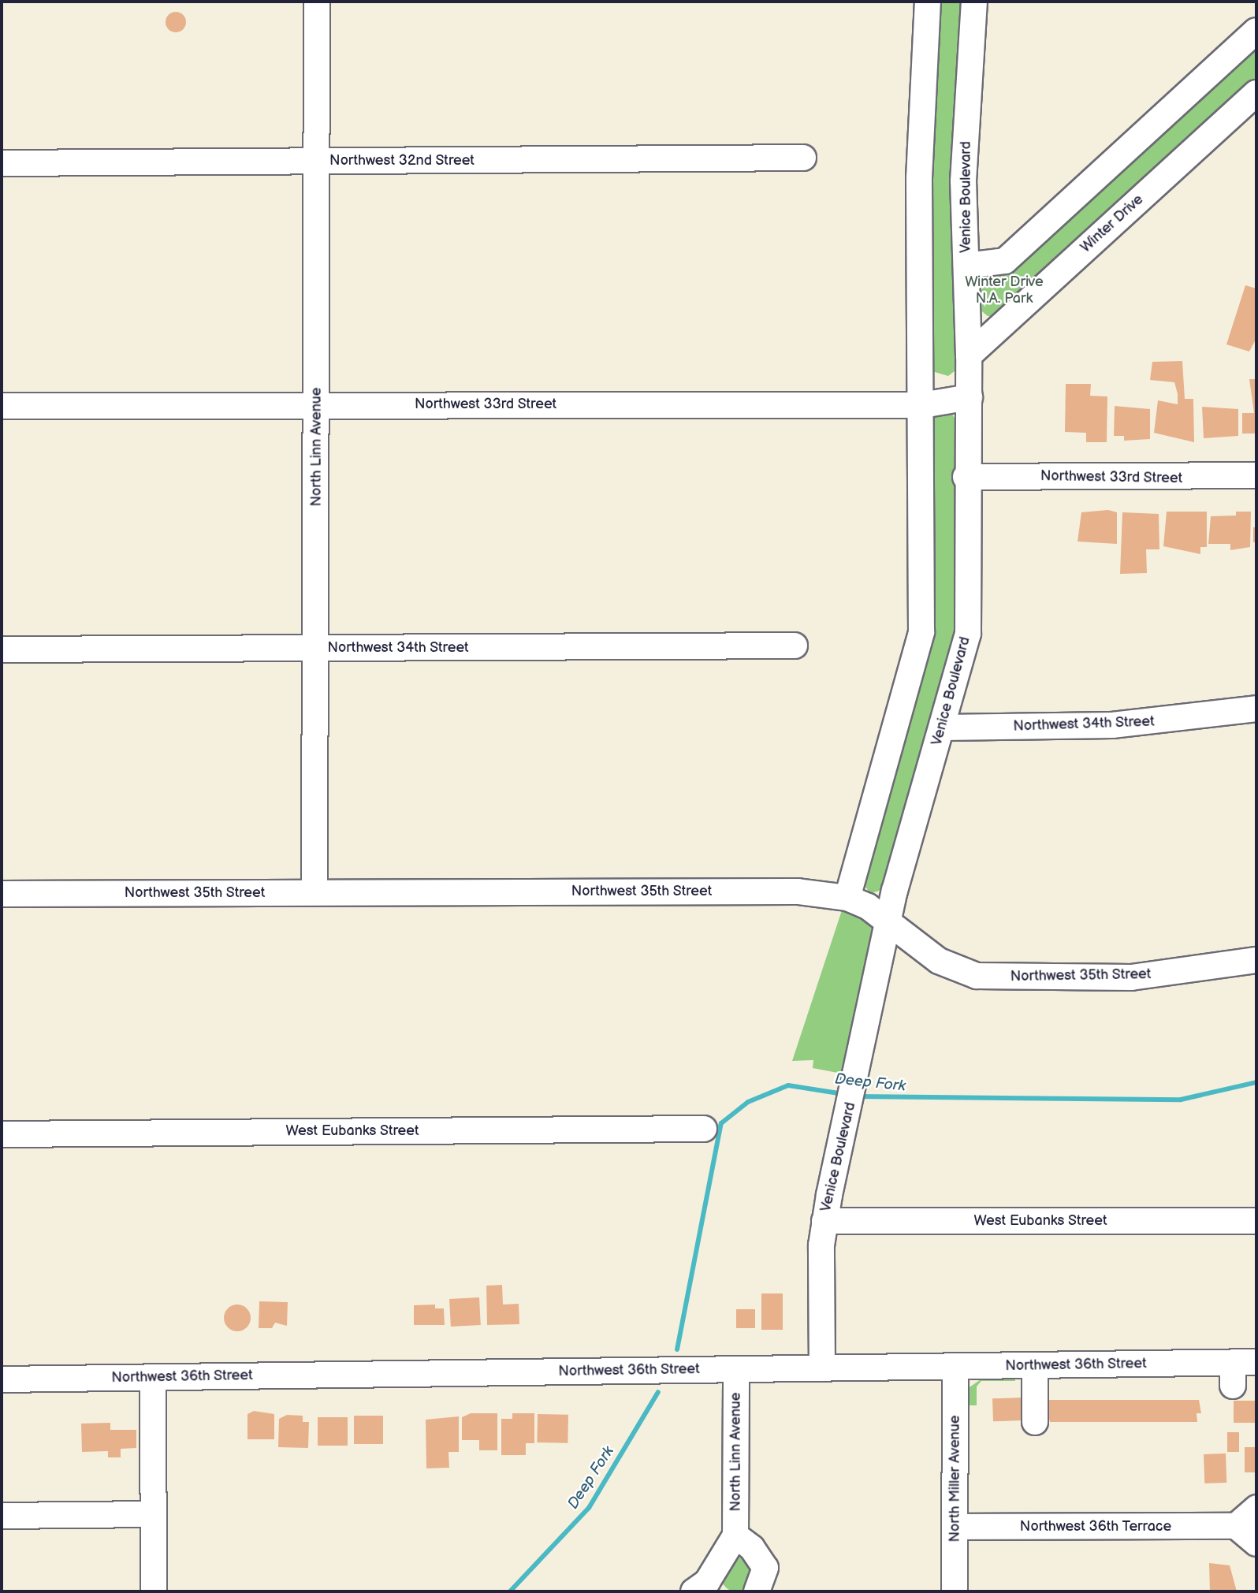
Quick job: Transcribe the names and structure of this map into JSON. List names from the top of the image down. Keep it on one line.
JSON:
{"streets":{"street":["Northwest 32nd Street","Venice Boulevard","Winter Drive","Northwest 33rd Street","North Linn Avenue","Northwest 34th Street","Northwest 35th Street","West Eubanks Street","Northwest 36th Street","North Miller Avenue","Northwest 36th Terrace"]},"crossings":[["Northwest 32nd Street","North Linn Avenue"],["Venice Boulevard","Winter Drive"],["Venice Boulevard","Northwest 33rd Street"],["Venice Boulevard","Northwest 34th Street"],["Venice Boulevard","Northwest 35th Street"],["Venice Boulevard","West Eubanks Street"],["Venice Boulevard","Northwest 36th Street"],["Northwest 33rd Street","North Linn Avenue"],["North Linn Avenue","Northwest 34th Street"],["North Linn Avenue","Northwest 35th Street"],["North Linn Avenue","Northwest 36th Street"],["Northwest 36th Street","North Miller Avenue"],["North Miller Avenue","Northwest 36th Terrace"]],"water":["Deep Fork"],"parks":["Winter Drive N.A. Park"]}
